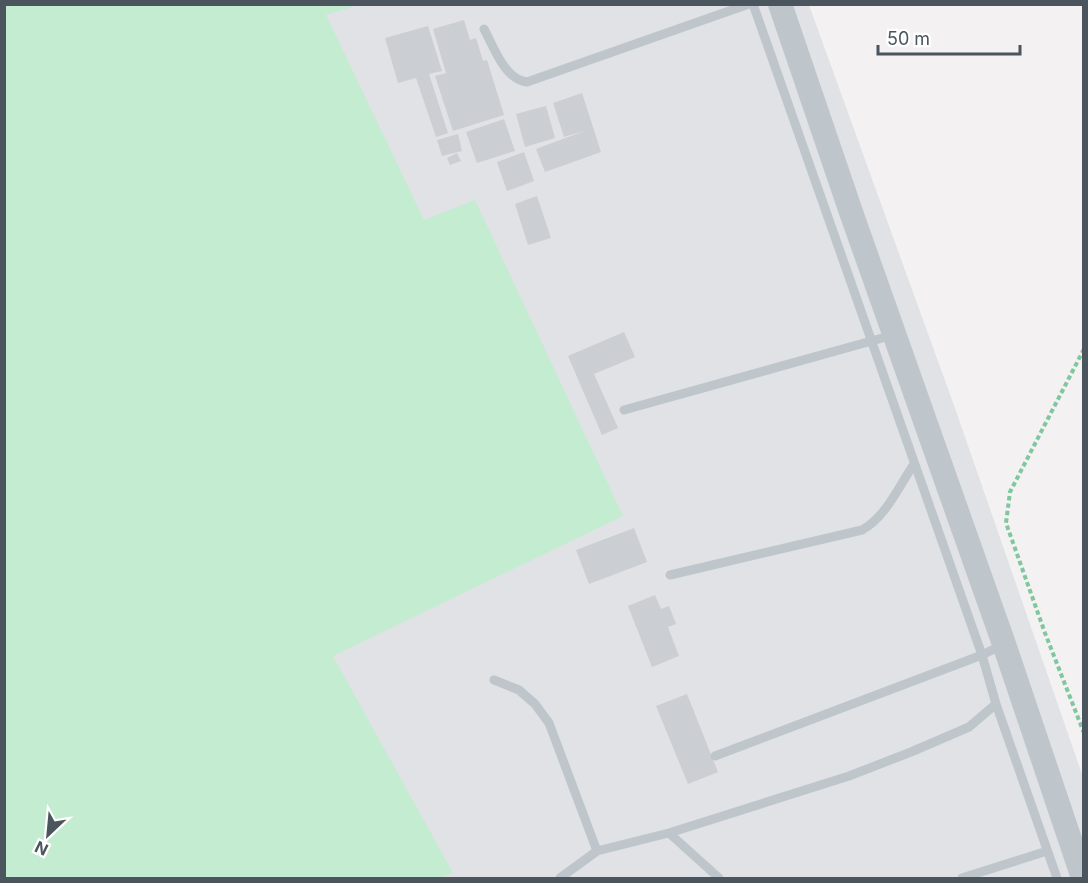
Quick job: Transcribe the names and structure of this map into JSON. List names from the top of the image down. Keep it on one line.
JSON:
{"scale_bar":"50 m","north":"bottom left"}
